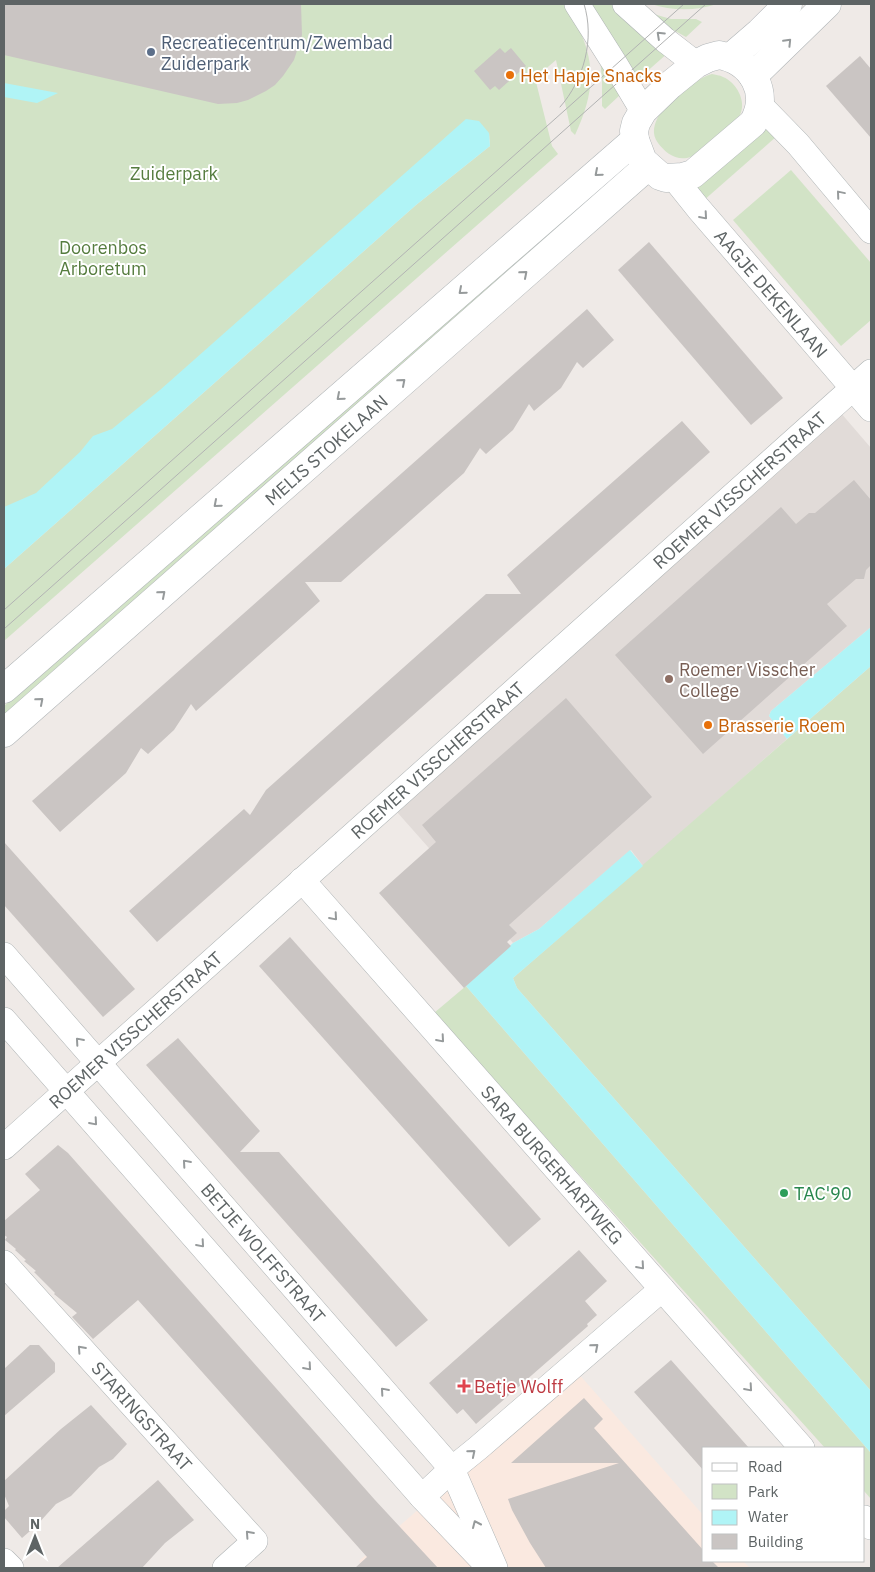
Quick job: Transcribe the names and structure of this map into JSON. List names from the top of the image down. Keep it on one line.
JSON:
{"streets":{"street":["AAGJE DEKENLAAN","MELIS STOKELAAN","ROEMER VISSCHERSTRAAT","SARA BURGERHARTWEG","BETJE WOLFFSTRAAT","STARINGSTRAAT"]},"crossings":[["AAGJE DEKENLAAN","MELIS STOKELAAN"],["AAGJE DEKENLAAN","ROEMER VISSCHERSTRAAT"],["ROEMER VISSCHERSTRAAT","SARA BURGERHARTWEG"],["ROEMER VISSCHERSTRAAT","BETJE WOLFFSTRAAT"]],"one_way":["SARA BURGERHARTWEG"],"parks":["Zuiderpark","Doorenbos Arboretum"],"places":{"other":["Recreatiecentrum/Zwembad Zuiderpark","Het Hapje Snacks","Roemer Visscher College","Brasserie Roem","TAC'90"],"health":["Betje Wolff"]},"legend":["Road","Park","Water","Building"],"north":"top"}
